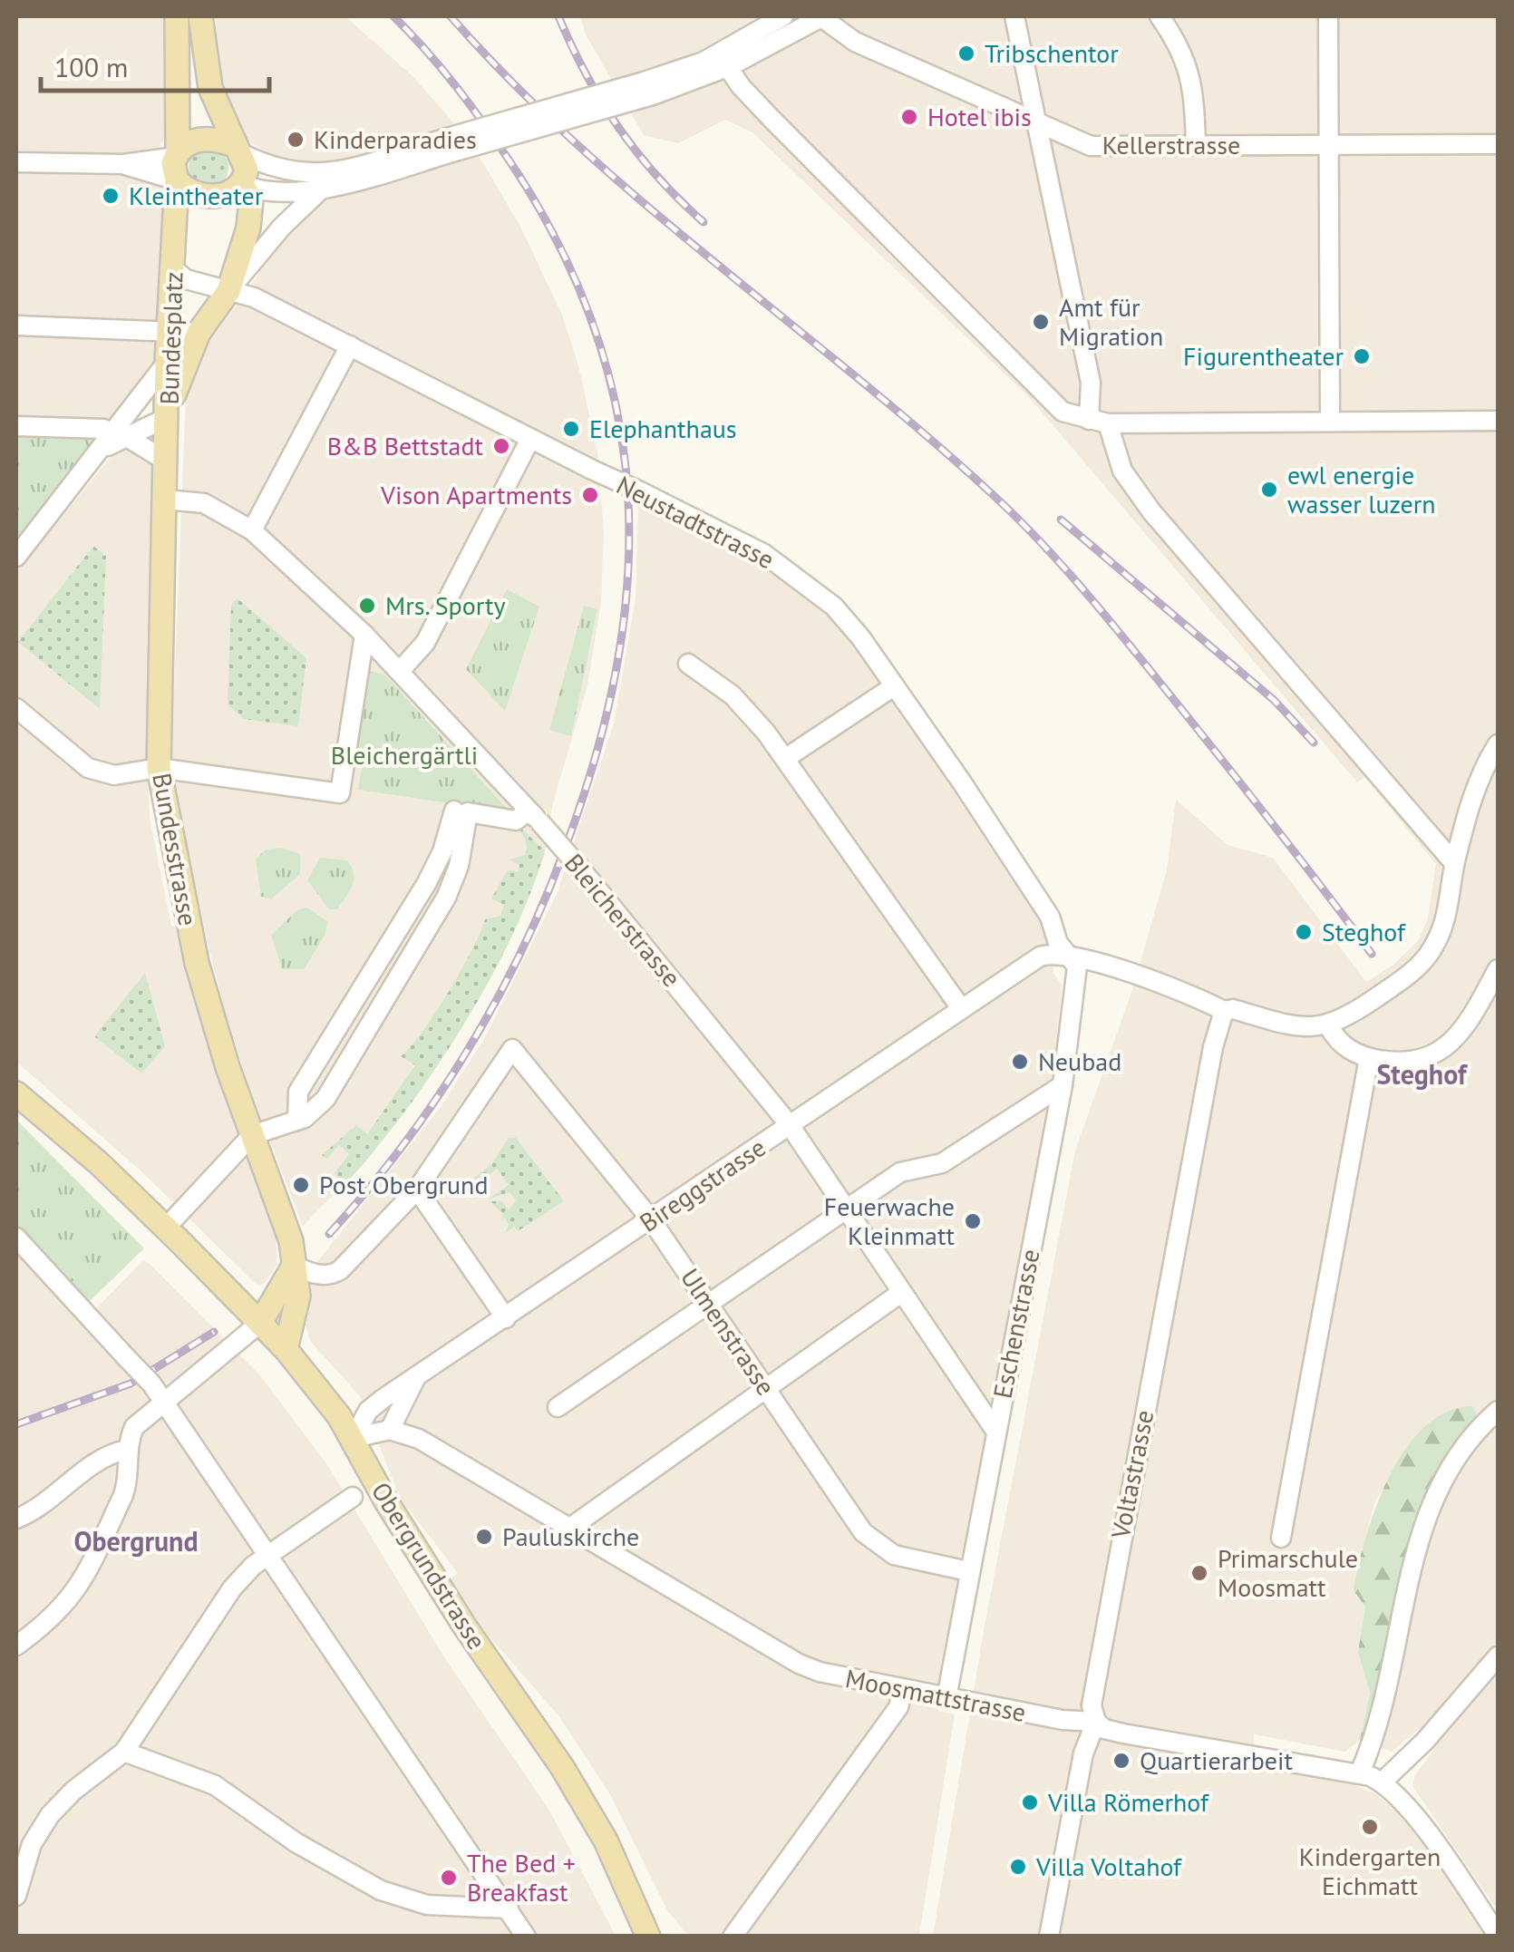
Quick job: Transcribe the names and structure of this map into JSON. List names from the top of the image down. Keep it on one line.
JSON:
{"streets":{"main road":["Bundesplatz","Bundesstrasse","Obergrundstrasse"],"street":["Kellerstrasse","Neustadtstrasse","Bleicherstrasse","Bireggstrasse","Eschenstrasse","Ulmenstrasse","Voltastrasse","Moosmattstrasse"]},"crossings":[["Bundesplatz","Neustadtstrasse"],["Bundesplatz","Bundesstrasse"],["Neustadtstrasse","Bireggstrasse"],["Neustadtstrasse","Eschenstrasse"],["Bundesstrasse","Bleicherstrasse"],["Bundesstrasse","Obergrundstrasse"],["Bleicherstrasse","Bireggstrasse"],["Bleicherstrasse","Eschenstrasse"],["Bireggstrasse","Eschenstrasse"],["Bireggstrasse","Ulmenstrasse"],["Bireggstrasse","Obergrundstrasse"],["Eschenstrasse","Ulmenstrasse"],["Eschenstrasse","Moosmattstrasse"],["Voltastrasse","Moosmattstrasse"]],"districts":["Steghof","Obergrund"],"parks":["Bleichergärtli"],"places":["Tribschentor","Hotel ibis","Kinderparadies","Kleintheater","Amt für Migration","Figurentheater","Elephanthaus","B&B Bettstadt","ewl energie wasser luzern","Vison Apartments","Mrs. Sporty","Steghof","Neubad","Post Obergrund","Feuerwache Kleinmatt","Pauluskirche","Primarschule Moosmatt","Quartierarbeit","Villa Römerhof","Kindergarten Eichmatt","Villa Voltahof","The Bed + Breakfast"],"scale_bar":"100 m"}
